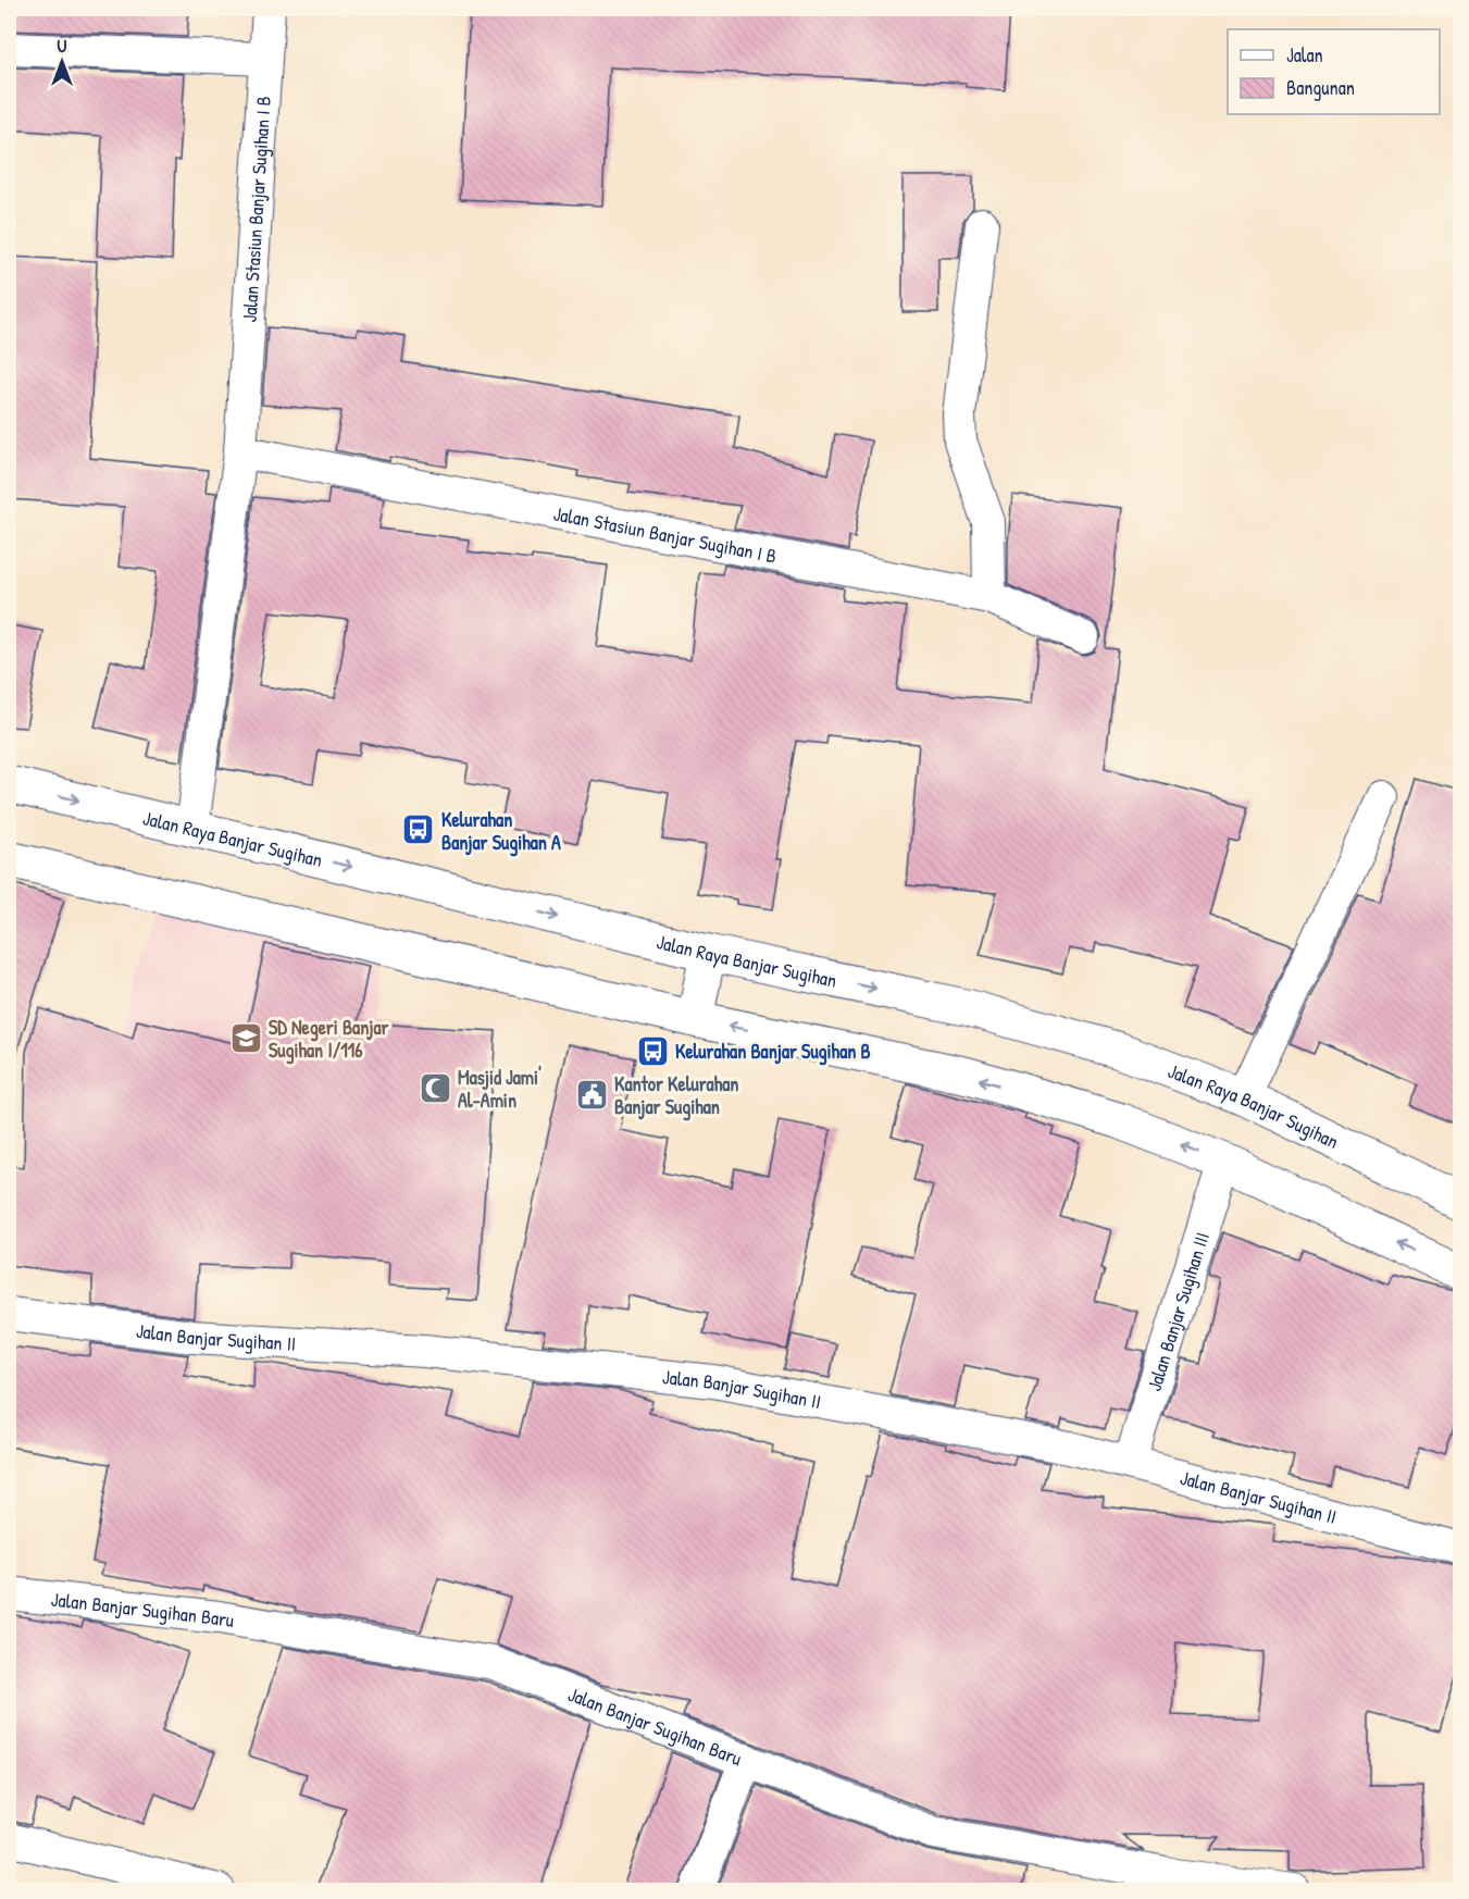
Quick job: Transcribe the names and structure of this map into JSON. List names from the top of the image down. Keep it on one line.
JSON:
{"streets":{"main road":["Jalan Raya Banjar Sugihan"],"street":["Jalan Stasiun Banjar Sugihan I B","Jalan Banjar Sugihan III","Jalan Banjar Sugihan II","Jalan Banjar Sugihan Baru"]},"crossings":[["Jalan Stasiun Banjar Sugihan I B","Jalan Raya Banjar Sugihan"],["Jalan Banjar Sugihan III","Jalan Banjar Sugihan II"]],"places":{"bus stop":["Kelurahan Banjar Sugihan A","Kelurahan Banjar Sugihan B"],"school or university":["SD Negeri Banjar Sugihan I/116"],"mosque":["Masjid Jami' Al-Amin"],"public building":["Kantor Kelurahan Banjar Sugihan"]},"legend":["Jalan","Bangunan"],"north":"top"}
